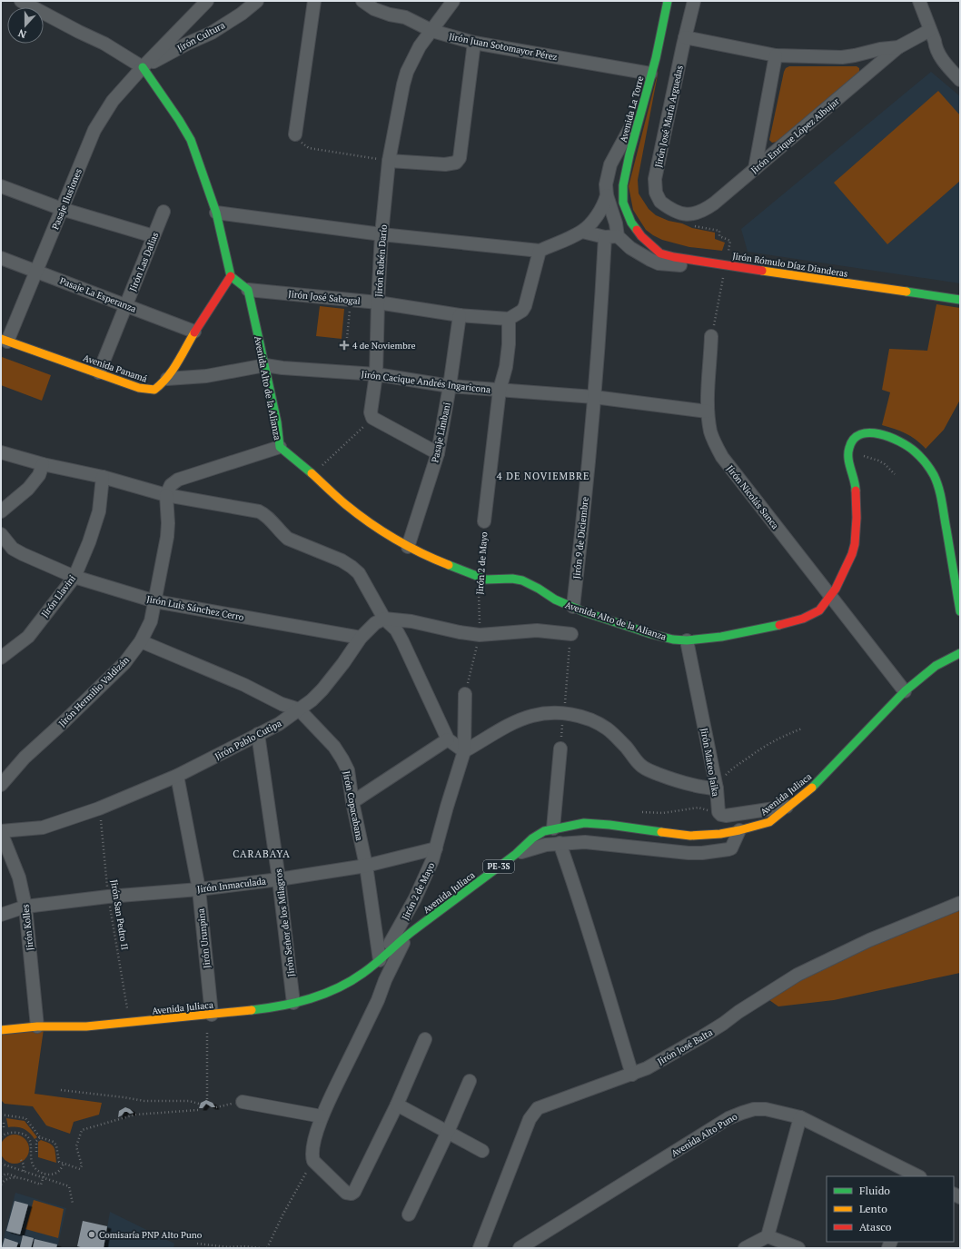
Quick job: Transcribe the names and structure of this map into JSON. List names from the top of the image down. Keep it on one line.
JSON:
{"streets":{"main road":["Avenida La Torre","Jirón Rómulo Díaz Dianderas","Avenida Panamá","Avenida Alto de la Alianza","Avenida Juliaca","PE-3S"],"street":["Jirón Cultura","Jirón Juan Sotomayor Pérez","Jirón José María Arguedas","Jirón Enrique López Albujar","Pasaje Ilusiones","Jirón Rubén Darío","Jirón Las Dalias","Pasaje La Esperanza","Jirón José Sabogal","Jirón Cacique Andrés Ingaricona","Pasaje Limbani","Jirón Nicolás Sanca","Jirón 9 de Diciembre","Jirón 2 de Mayo","Jirón Llavini","Jirón Luis Sánchez Cerro","Jirón Hermilio Valdizán","Jirón Pablo Cutipa","Jirón Mateo Jaika","Jirón Copacabana","Jirón Inmaculada","Jirón Señor de los Milagros","Jirón Kolles","Jirón Urunpina","Jirón José Balta","Avenida Alto Puno"],"path":["Jirón San Pedro II"]},"crossings":[["Jirón Cultura","Pasaje Ilusiones"],["Jirón Juan Sotomayor Pérez","Avenida La Torre"],["Jirón Juan Sotomayor Pérez","Jirón Rubén Darío"],["Avenida La Torre","Jirón Rómulo Díaz Dianderas"],["Jirón José María Arguedas","Jirón Enrique López Albujar"],["Pasaje Ilusiones","Pasaje La Esperanza"],["Pasaje Ilusiones","Avenida Panamá"],["Jirón Rubén Darío","Jirón José Sabogal"],["Jirón Rubén Darío","Jirón Cacique Andrés Ingaricona"],["Jirón Las Dalias","Pasaje La Esperanza"],["Jirón Las Dalias","Avenida Panamá"],["Pasaje La Esperanza","Avenida Panamá"],["Jirón José Sabogal","Avenida Alto de la Alianza"],["Jirón José Sabogal","Pasaje Limbani"],["Jirón José Sabogal","Jirón 2 de Mayo"],["Avenida Panamá","Jirón Cacique Andrés Ingaricona"],["Jirón Cacique Andrés Ingaricona","Avenida Alto de la Alianza"],["Jirón Cacique Andrés Ingaricona","Pasaje Limbani"],["Jirón Cacique Andrés Ingaricona","Jirón Nicolás Sanca"],["Jirón Cacique Andrés Ingaricona","Jirón 9 de Diciembre"],["Jirón Cacique Andrés Ingaricona","Jirón 2 de Mayo"],["Avenida Alto de la Alianza","Pasaje Limbani"],["Avenida Alto de la Alianza","Jirón Nicolás Sanca"],["Avenida Alto de la Alianza","Jirón 9 de Diciembre"],["Avenida Alto de la Alianza","Jirón 2 de Mayo"],["Avenida Alto de la Alianza","Jirón Mateo Jaika"],["Jirón Nicolás Sanca","Avenida Juliaca"],["Jirón 2 de Mayo","Avenida Juliaca"],["Jirón 2 de Mayo","Jirón Copacabana"],["Jirón 2 de Mayo","Jirón Inmaculada"],["Jirón Llavini","Jirón Luis Sánchez Cerro"],["Jirón Luis Sánchez Cerro","Jirón Hermilio Valdizán"],["Jirón Luis Sánchez Cerro","Jirón Pablo Cutipa"],["Jirón Hermilio Valdizán","Jirón Copacabana"],["Jirón Pablo Cutipa","Jirón Copacabana"],["Jirón Pablo Cutipa","Jirón San Pedro II"],["Jirón Pablo Cutipa","Jirón Señor de los Milagros"],["Jirón Pablo Cutipa","Jirón Kolles"],["Jirón Pablo Cutipa","Jirón Urunpina"],["Avenida Juliaca","Jirón Copacabana"],["Avenida Juliaca","Jirón San Pedro II"],["Avenida Juliaca","Jirón Señor de los Milagros"],["Avenida Juliaca","Jirón Kolles"],["Avenida Juliaca","Jirón Urunpina"],["Jirón Copacabana","Jirón Inmaculada"],["Jirón Inmaculada","Jirón San Pedro II"],["Jirón Inmaculada","Jirón Señor de los Milagros"],["Jirón Inmaculada","Jirón Kolles"],["Jirón Inmaculada","Jirón Urunpina"]],"districts":["4 DE NOVIEMBRE","CARABAYA"],"places":{"health":["4 de Noviembre"],"other":["Comisaría PNP Alto Puno"]},"legend":["Fluido","Lento","Atasco"],"north":"bottom"}
